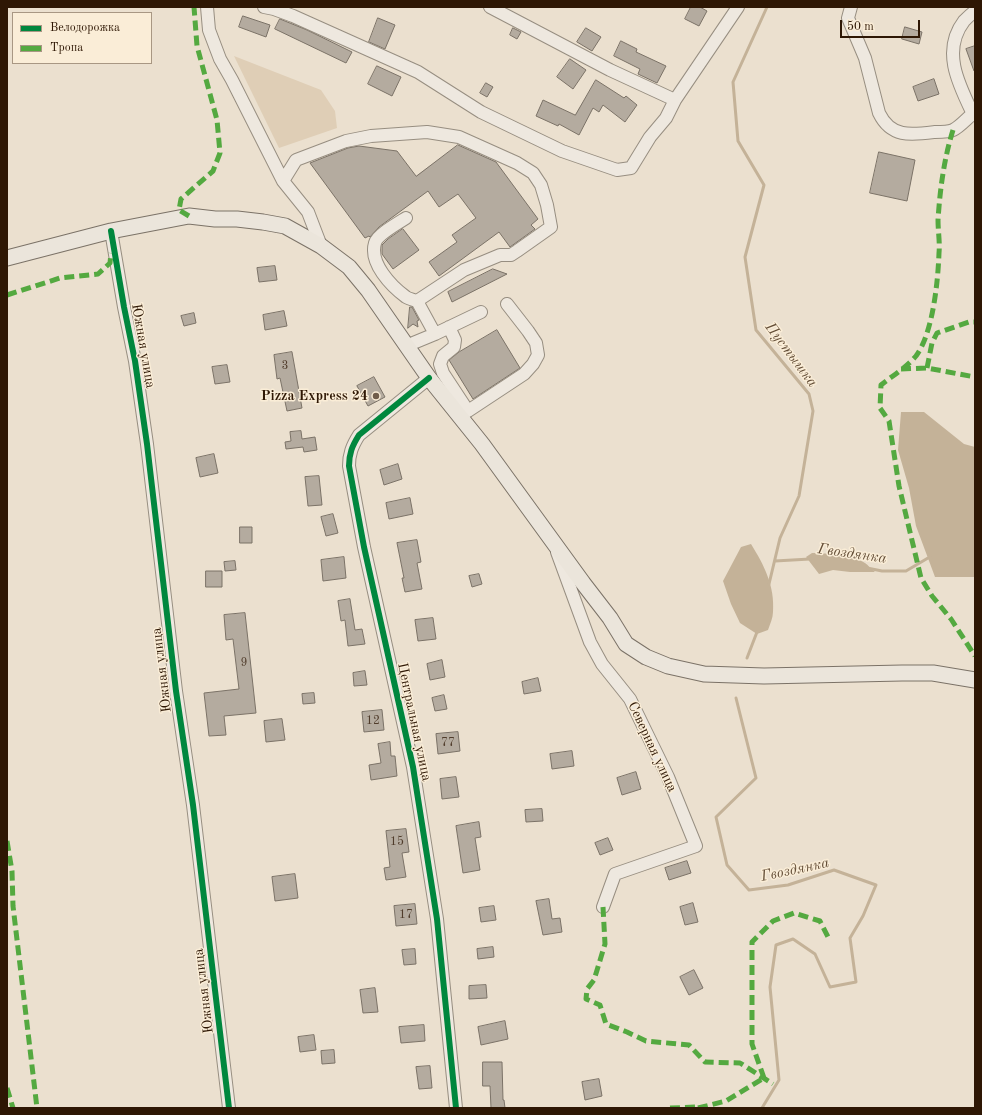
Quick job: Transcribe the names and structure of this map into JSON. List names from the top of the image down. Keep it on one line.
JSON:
{"streets":{"street":["Южная улица","Центральная улица","Северная улица"]},"water":["Пустышка","Гвоздянка"],"places":["Pizza Express 24"],"house_numbers":["3","9","12","77","15","17"],"legend":["Велодорожка","Тропа"],"scale_bar":"50 m"}
